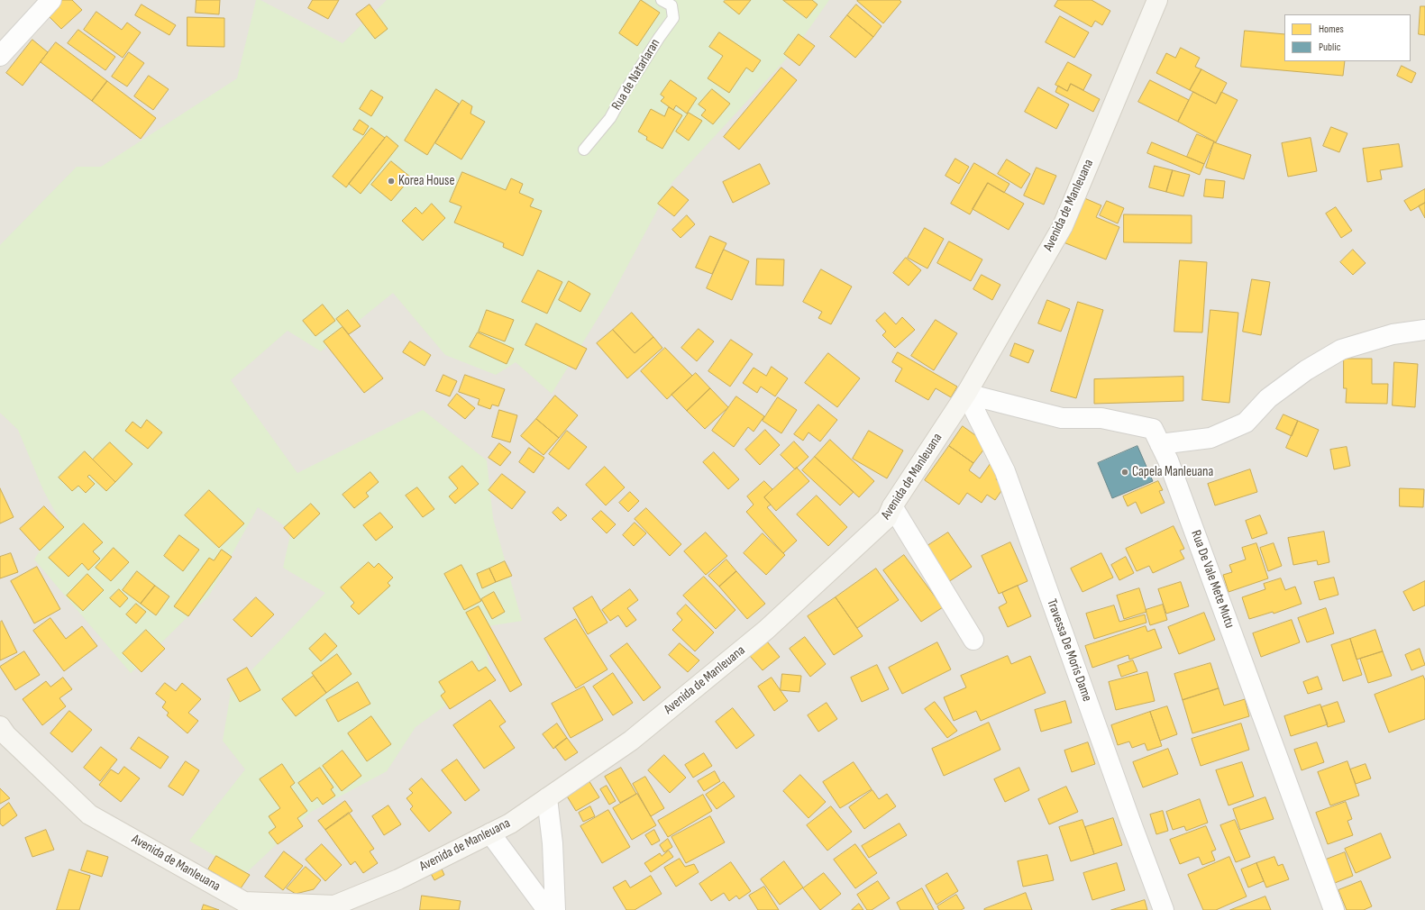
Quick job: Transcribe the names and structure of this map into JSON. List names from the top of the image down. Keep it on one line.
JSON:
{"streets":{"street":["Avenida de Manleuana","Rua De Vale Mete Mutu","Travessa De Moris Dame"],"lane":["Rua de Natarlaran"]},"crossings":[["Avenida de Manleuana","Rua De Vale Mete Mutu"],["Avenida de Manleuana","Travessa De Moris Dame"],["Rua De Vale Mete Mutu","Travessa De Moris Dame"]],"places":["Korea House","Capela Manleuana"],"legend":["Homes","Public"]}
